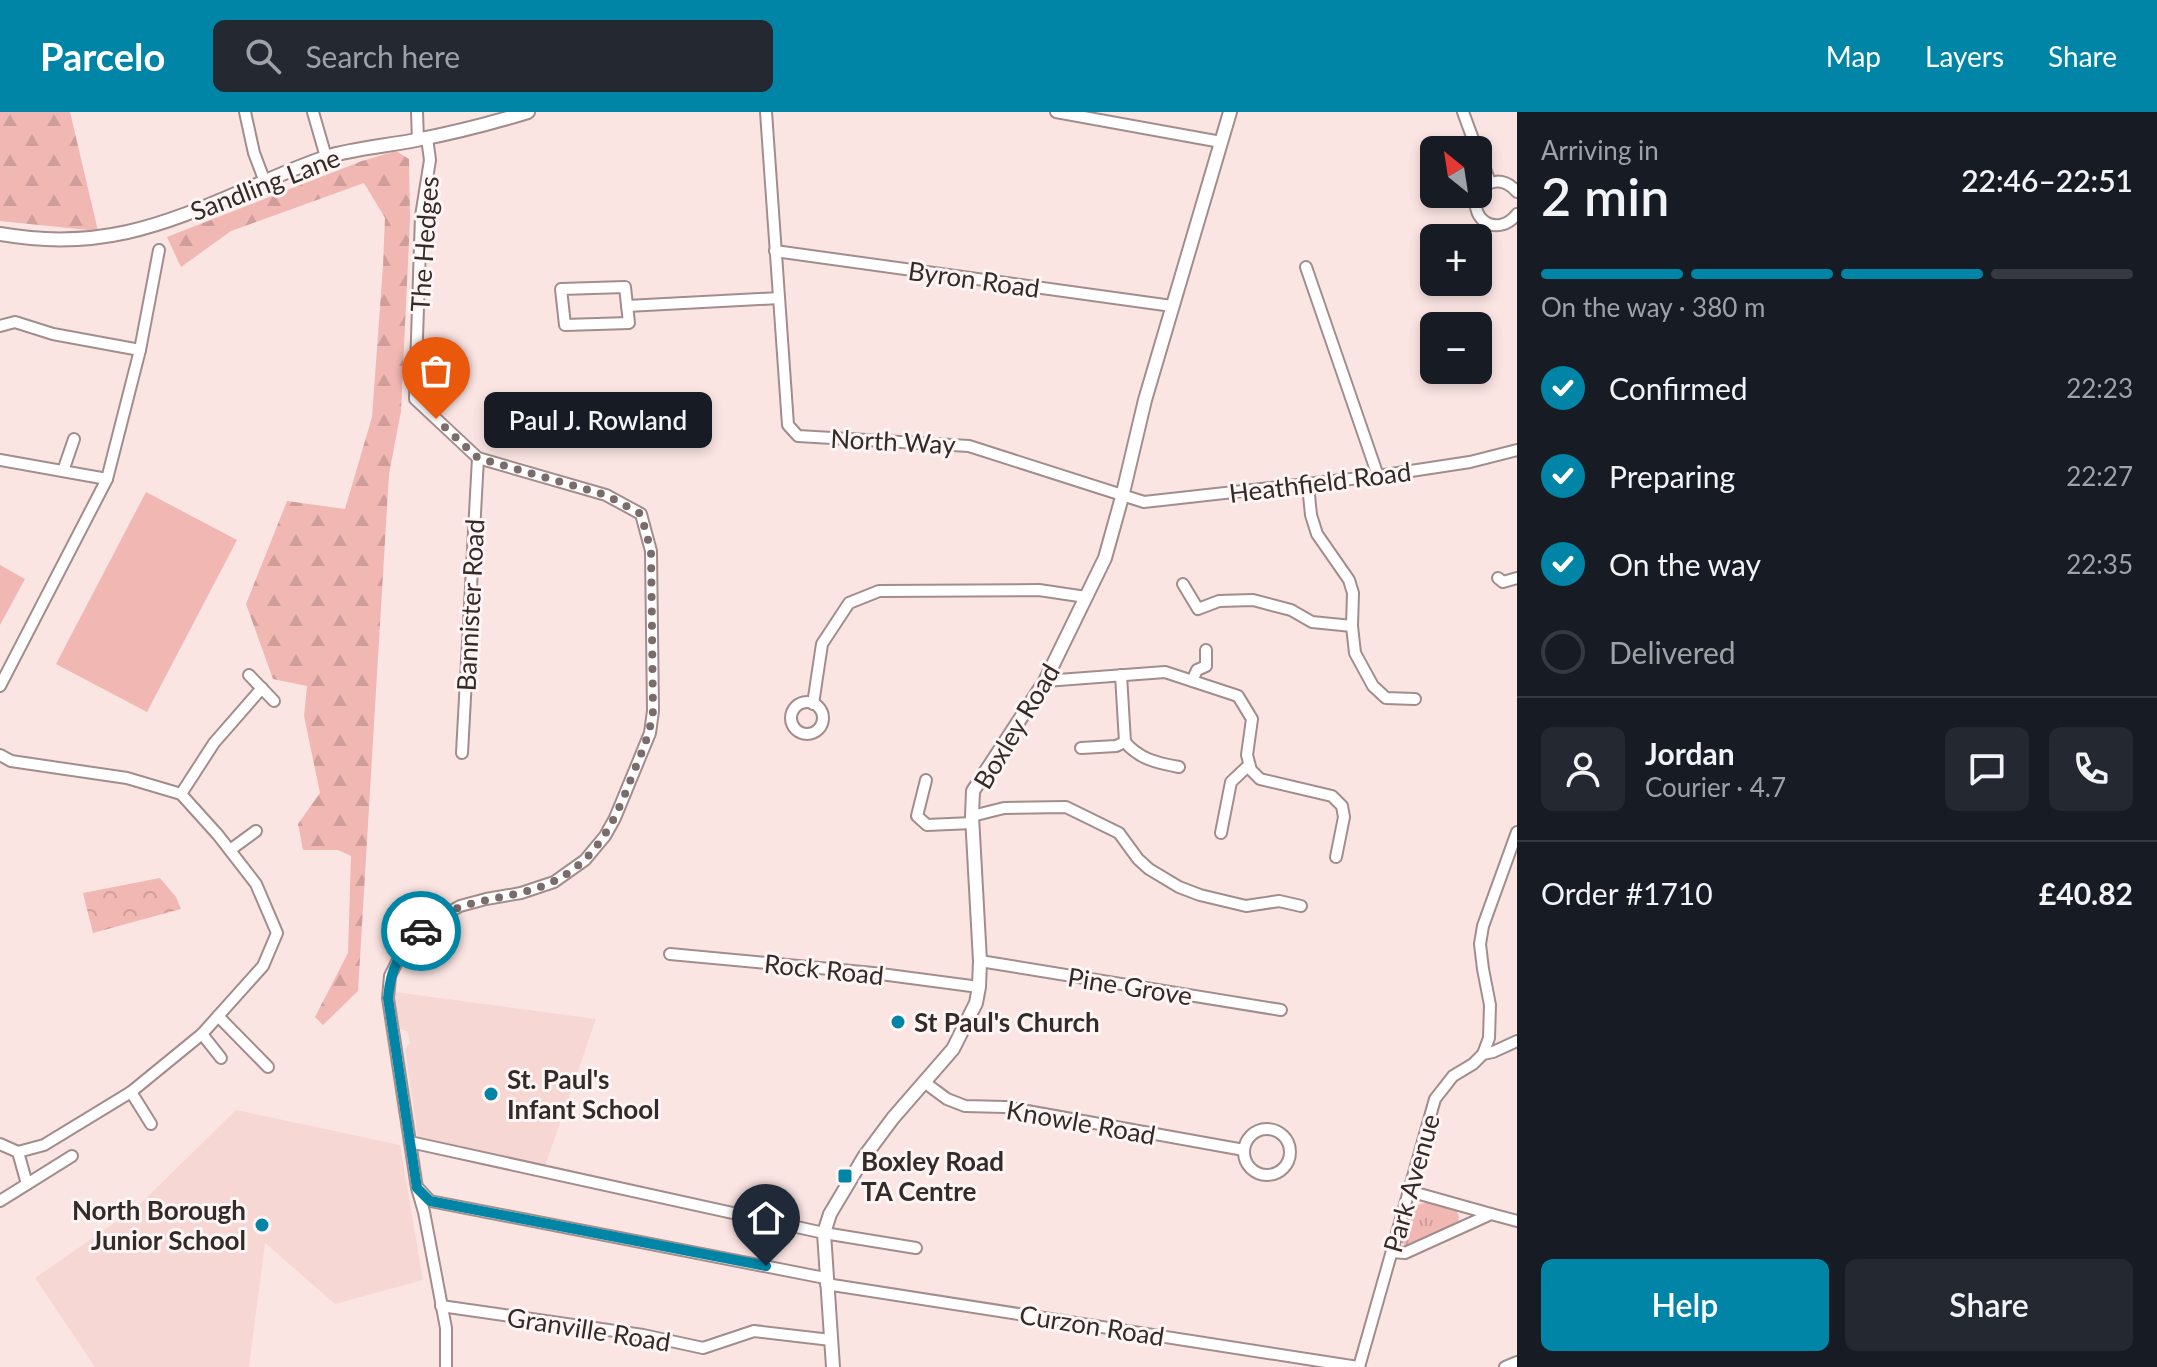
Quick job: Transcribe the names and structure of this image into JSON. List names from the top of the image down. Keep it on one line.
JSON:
{"streets":{"street":["Sandling Lane","The Hedges","Byron Road","North Way","Heathfield Road","Bannister Road","Boxley Road","Rock Road","Pine Grove","Knowle Road","Park Avenue","Curzon Road","Granville Road"]},"crossings":[["Sandling Lane","The Hedges"],["The Hedges","Bannister Road"],["Byron Road","North Way"],["Byron Road","Boxley Road"],["North Way","Heathfield Road"],["North Way","Boxley Road"],["Heathfield Road","Boxley Road"],["Boxley Road","Rock Road"],["Boxley Road","Pine Grove"],["Boxley Road","Knowle Road"],["Boxley Road","Curzon Road"],["Boxley Road","Granville Road"],["Park Avenue","Curzon Road"]],"places":{"other":["Paul J. Rowland","St Paul's Church","St. Paul's Infant School","North Borough Junior School"],"transit":["Boxley Road TA Centre"]},"north":"top left","page":{"header":"Parcelo","search":"Search here","nav":["Map","Layers","Share"],"heading":["2 min","Arriving in","22:46–22:51"],"panel":["Jordan","Courier · 4.7","Order #1710","£40.82"],"map_buttons":["+","−"],"bar":"On the way · 380 m","list":[["Confirmed","22:23"],["Preparing","22:27"],["On the way","22:35"],"Delivered"],"bubble":"Paul J. Rowland","buttons":["Help","Share"]}}
